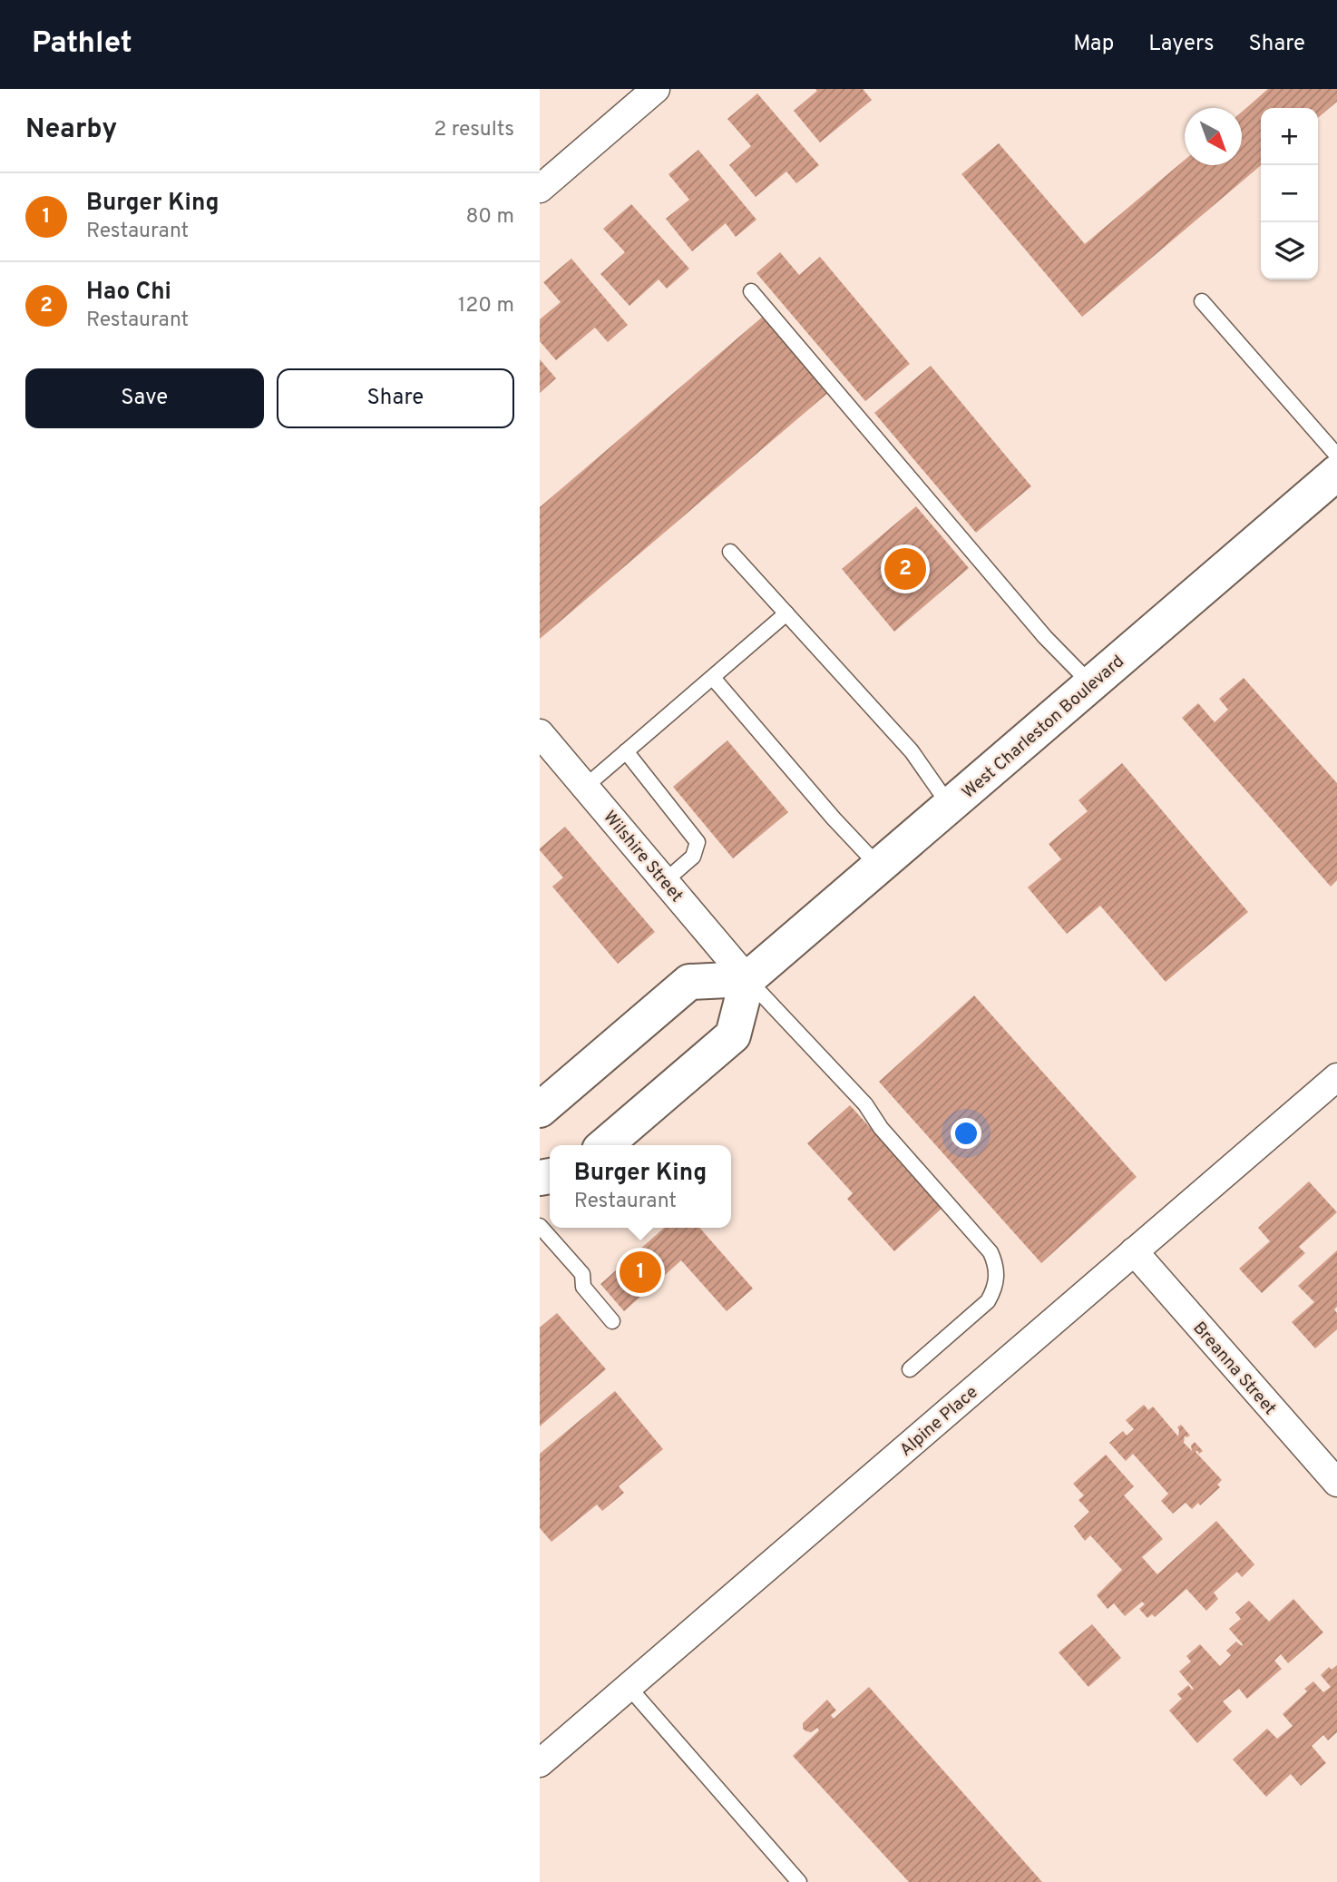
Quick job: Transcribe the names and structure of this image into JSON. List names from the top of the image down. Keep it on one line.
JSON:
{"streets":{"main road":["West Charleston Boulevard"],"street":["Wilshire Street","Breanna Street","Alpine Place"]},"crossings":[["West Charleston Boulevard","Wilshire Street"],["Breanna Street","Alpine Place"]],"north":"bottom right","page":{"header":"Pathlet","nav":["Map","Layers","Share"],"heading":["Nearby","2 results"],"map_buttons":["+","−"],"list":[{"mark":"1","name":"Burger King","note":"Restaurant","value":"80 m"},{"mark":"2","name":"Hao Chi","note":"Restaurant","value":"120 m"}],"buttons":["Save","Share"],"pins":["2","1"],"popup":["Burger King","Restaurant"]}}
